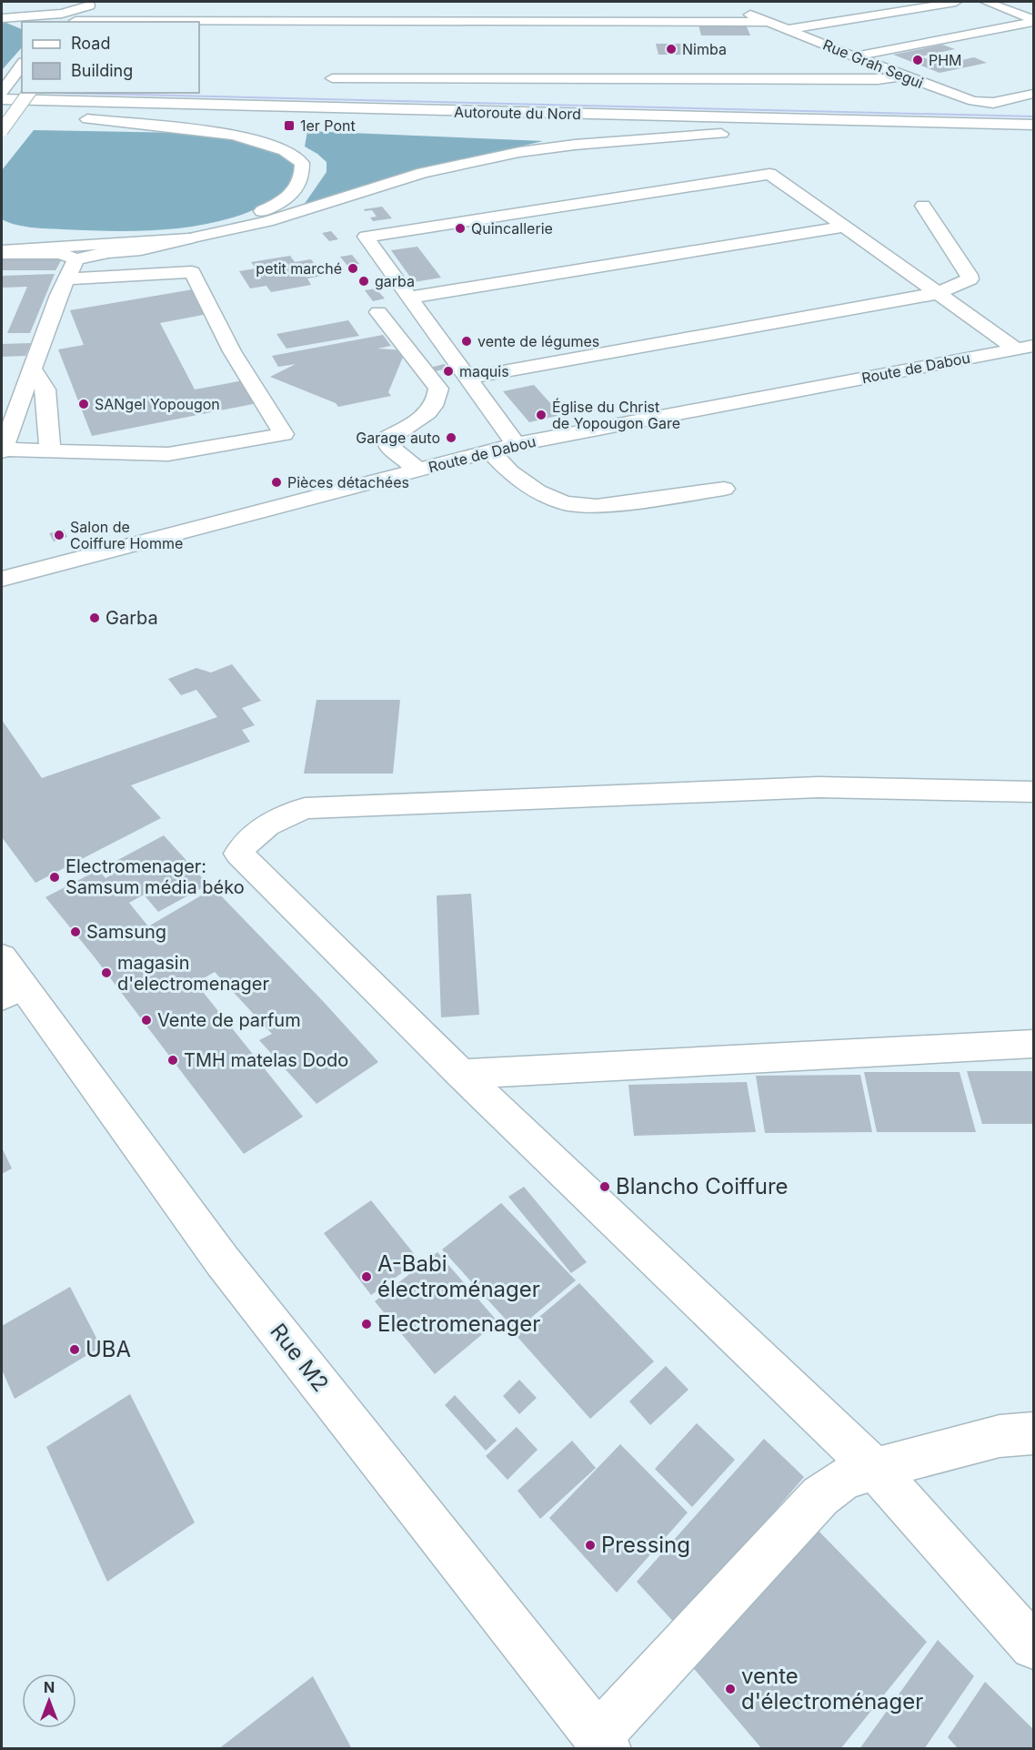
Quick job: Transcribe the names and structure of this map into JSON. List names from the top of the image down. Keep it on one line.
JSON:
{"streets":{"main road":["Rue Grah Segui","Autoroute du Nord","Route de Dabou","Rue M2"]},"places":{"other":["Nimba","PHM","Quincallerie","petit marché","garba","vente de légumes","maquis","SANgel Yopougon","Église du Christ de Yopougon Gare","Garage auto","Pièces détachées","Salon de Coiffure Homme","Garba","Electromenager: Samsum média béko","Samsung","magasin d'electromenager","Vente de parfum","TMH matelas Dodo","Blancho Coiffure","A-Babi électroménager","Electromenager","UBA","Pressing","vente d'électroménager"],"transit":["1er Pont"]},"legend":["Road","Building"],"north":"top"}
